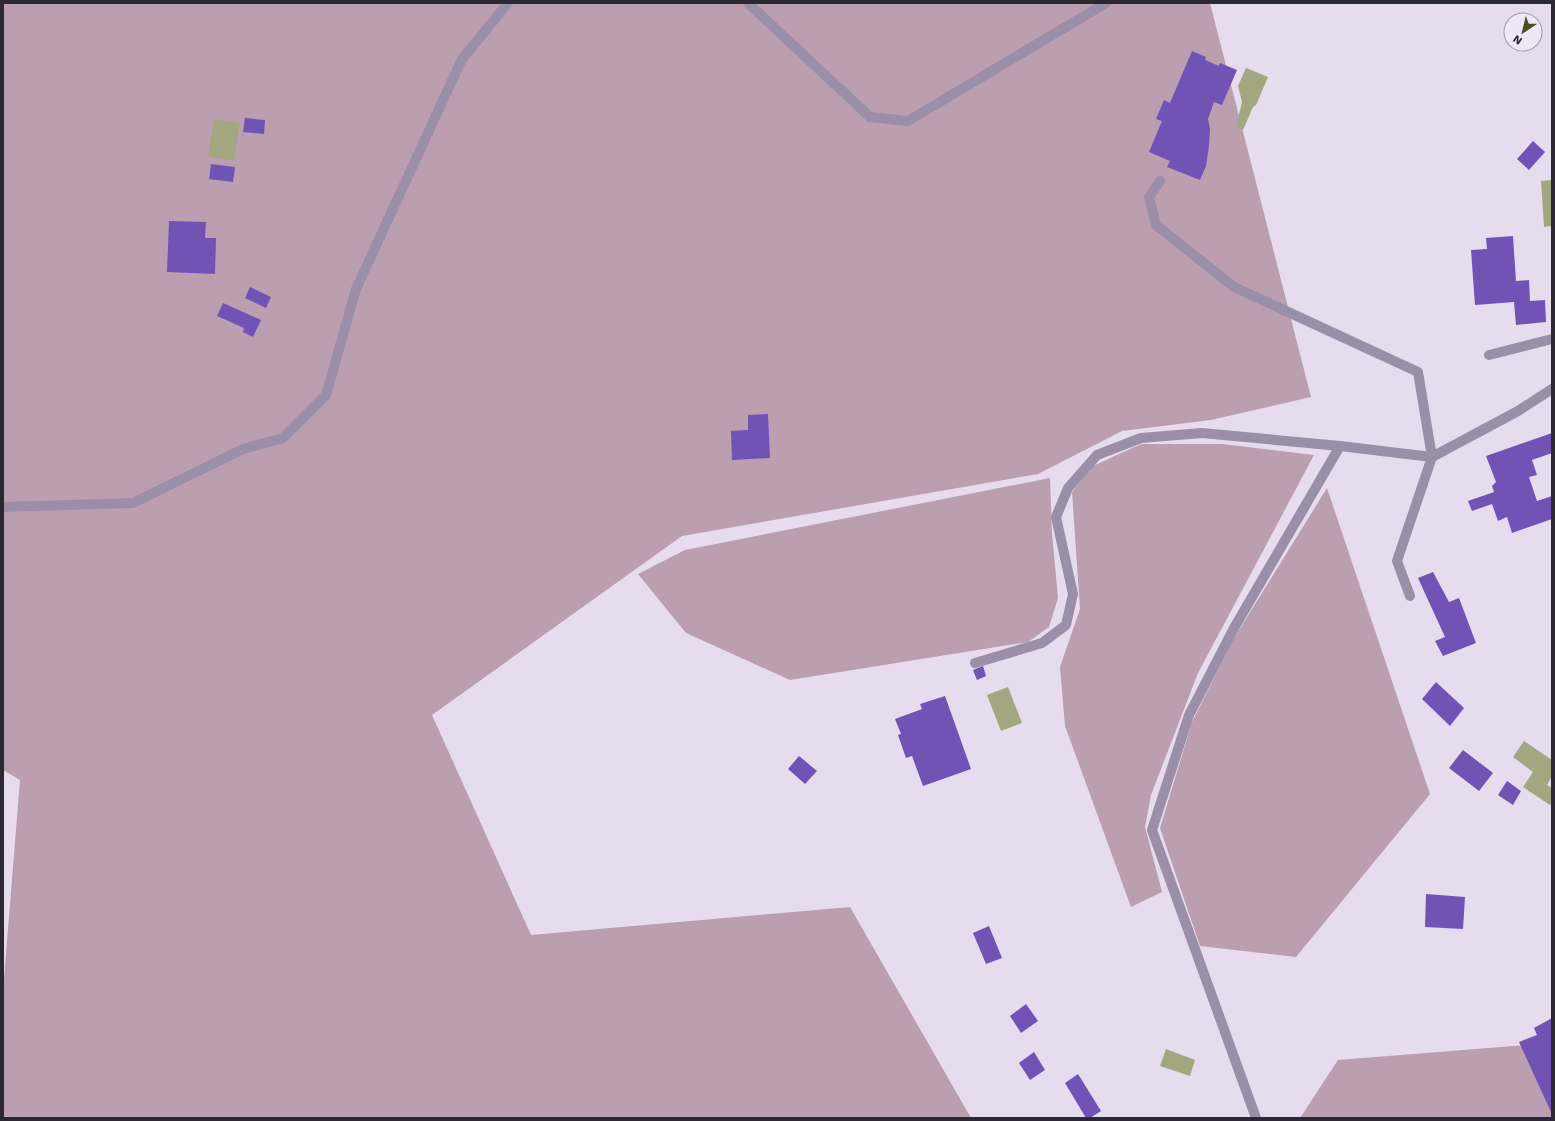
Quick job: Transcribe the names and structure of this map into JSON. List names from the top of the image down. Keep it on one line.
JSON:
{"north":"bottom left"}
